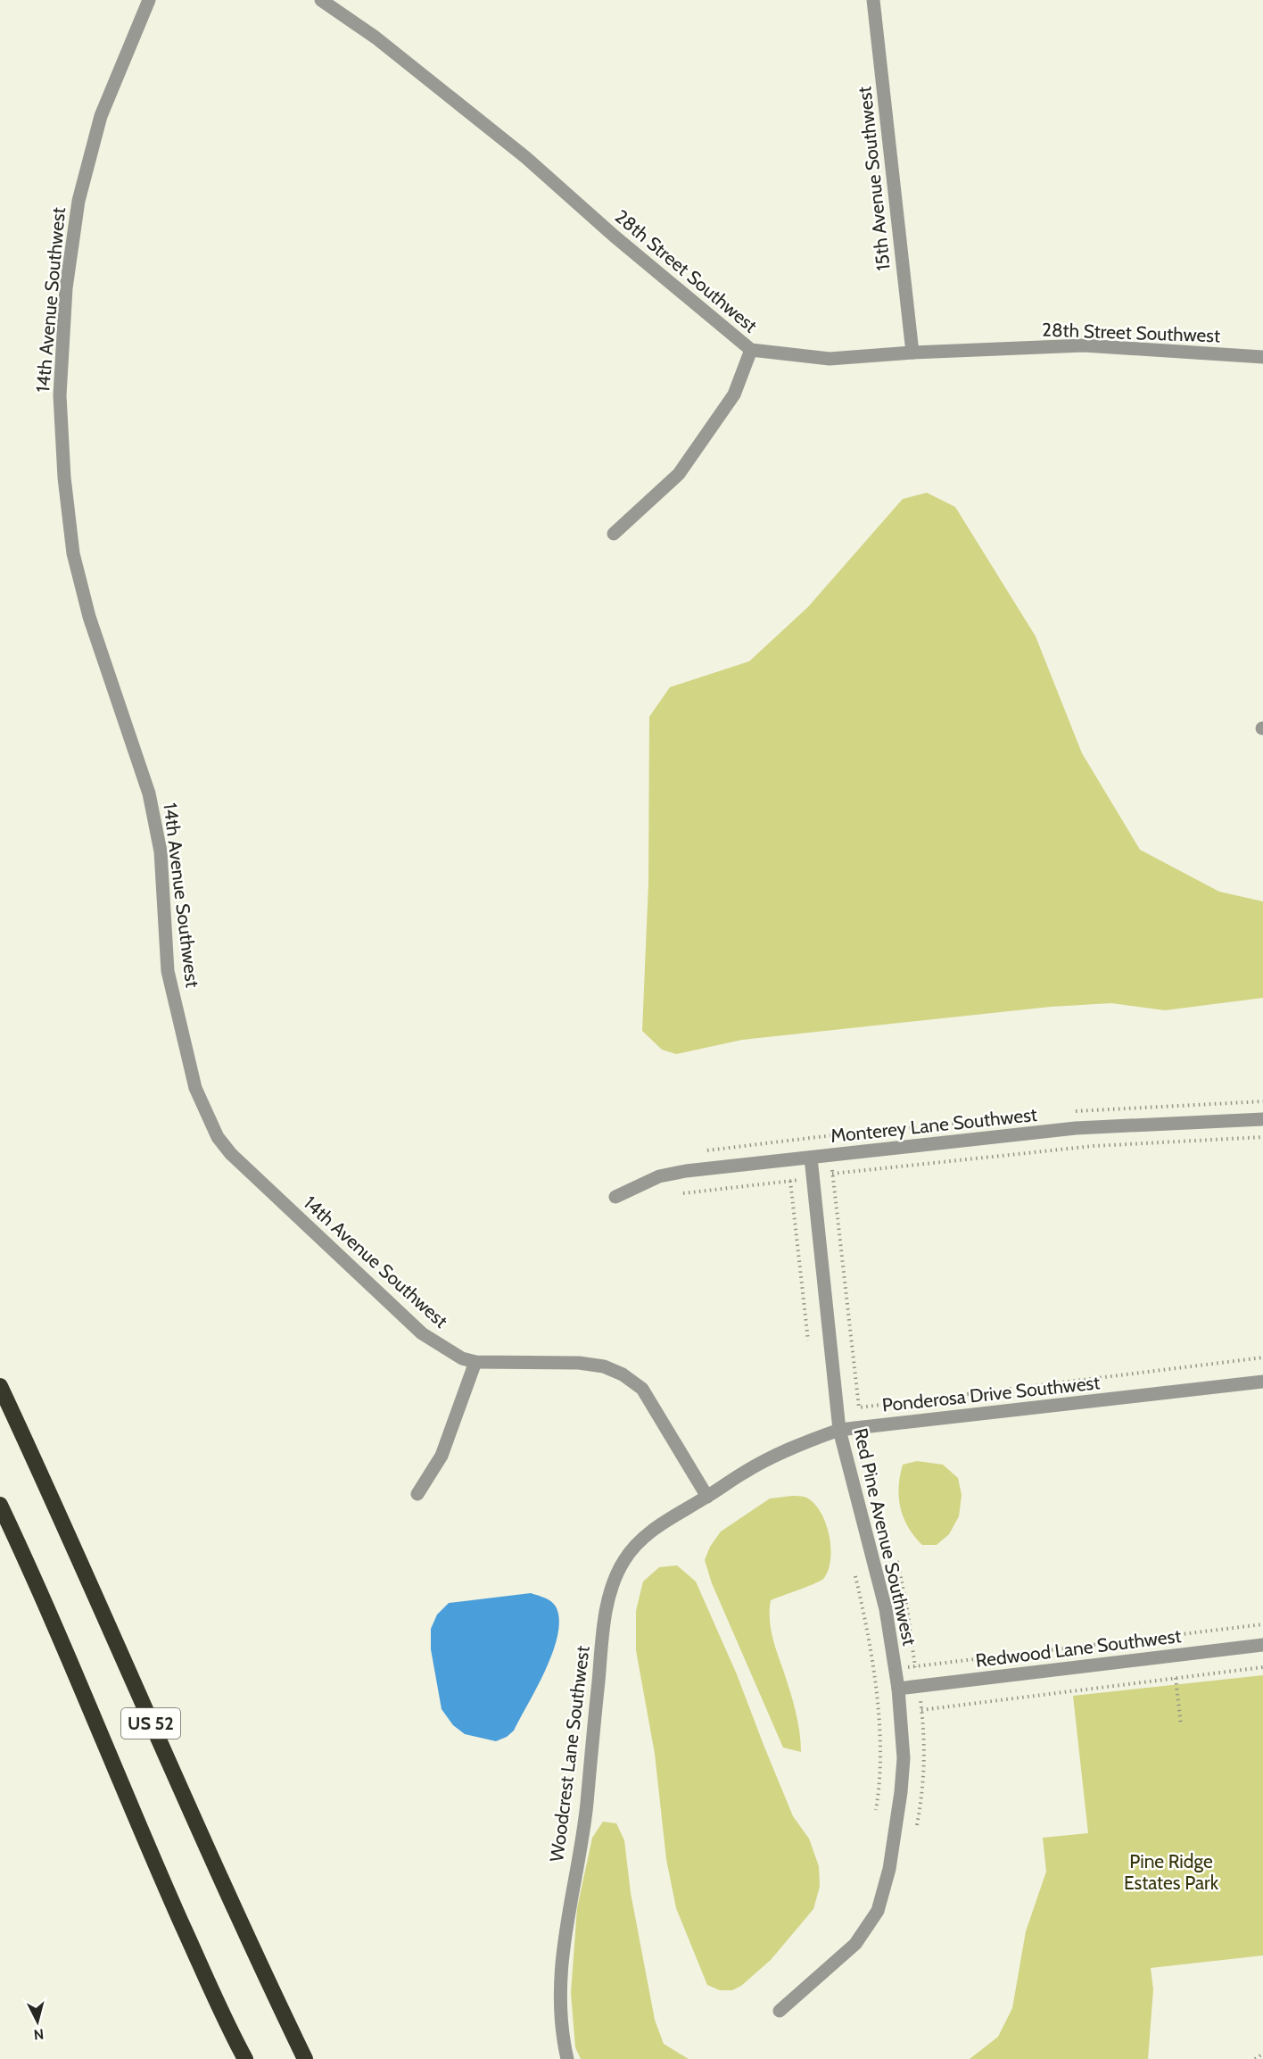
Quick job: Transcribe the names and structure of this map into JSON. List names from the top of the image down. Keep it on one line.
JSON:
{"streets":{"highway":["US 52"],"street":["15th Avenue Southwest","28th Street Southwest","14th Avenue Southwest","Monterey Lane Southwest","Ponderosa Drive Southwest","Red Pine Avenue Southwest","Redwood Lane Southwest","Woodcrest Lane Southwest"]},"crossings":[["15th Avenue Southwest","28th Street Southwest"],["14th Avenue Southwest","Ponderosa Drive Southwest"],["14th Avenue Southwest","Woodcrest Lane Southwest"],["Monterey Lane Southwest","Red Pine Avenue Southwest"],["Ponderosa Drive Southwest","Red Pine Avenue Southwest"],["Ponderosa Drive Southwest","Woodcrest Lane Southwest"],["Red Pine Avenue Southwest","Redwood Lane Southwest"]],"parks":["Pine Ridge Estates Park"],"north":"bottom"}
